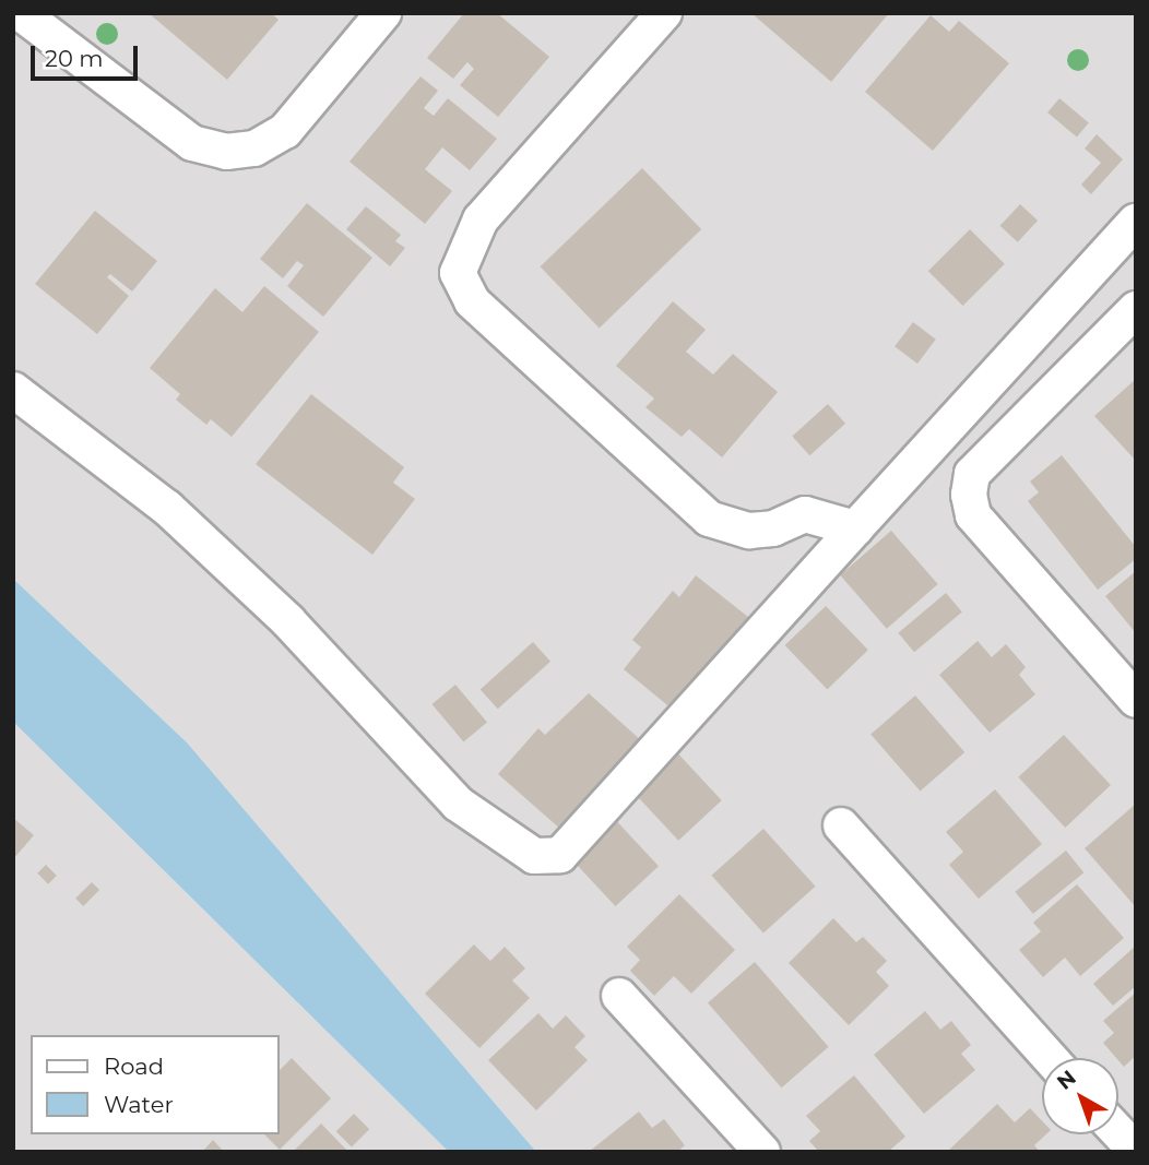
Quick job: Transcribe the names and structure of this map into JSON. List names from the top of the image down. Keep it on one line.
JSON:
{"legend":["Road","Water"],"scale_bar":"20 m","north":"top left"}
